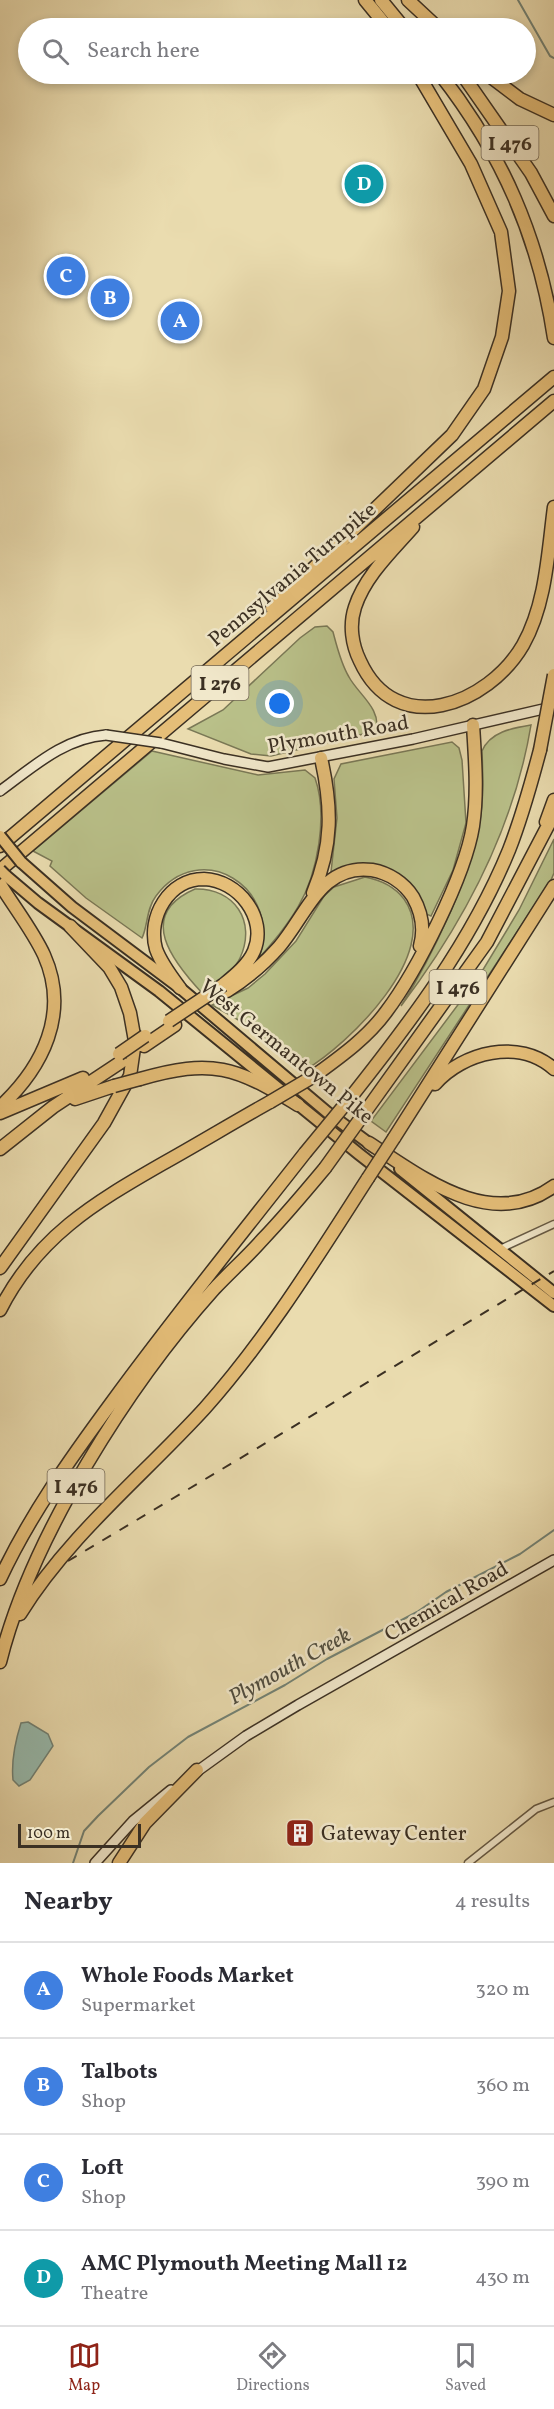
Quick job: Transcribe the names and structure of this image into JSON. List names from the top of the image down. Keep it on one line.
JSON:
{"streets":{"highway":["I 476","Pennsylvania Turnpike","I 276"],"main road":["Plymouth Road","West Germantown Pike","Chemical Road"]},"crossings":[["Pennsylvania Turnpike","West Germantown Pike"]],"water":["Plymouth Creek"],"places":{"building":["Gateway Center"]},"scale_bar":"100 m","page":{"search":"Search here","pins":["D","C","B","A"],"scale":"100 m","heading":["Nearby","4 results"],"list":[{"mark":"A","name":"Whole Foods Market","note":"Supermarket","value":"320 m"},{"mark":"B","name":"Talbots","note":"Shop","value":"360 m"},{"mark":"C","name":"Loft","note":"Shop","value":"390 m"},{"mark":"D","name":"AMC Plymouth Meeting Mall 12","note":"Theatre","value":"430 m"}],"nav":["Map","Directions","Saved"]}}
